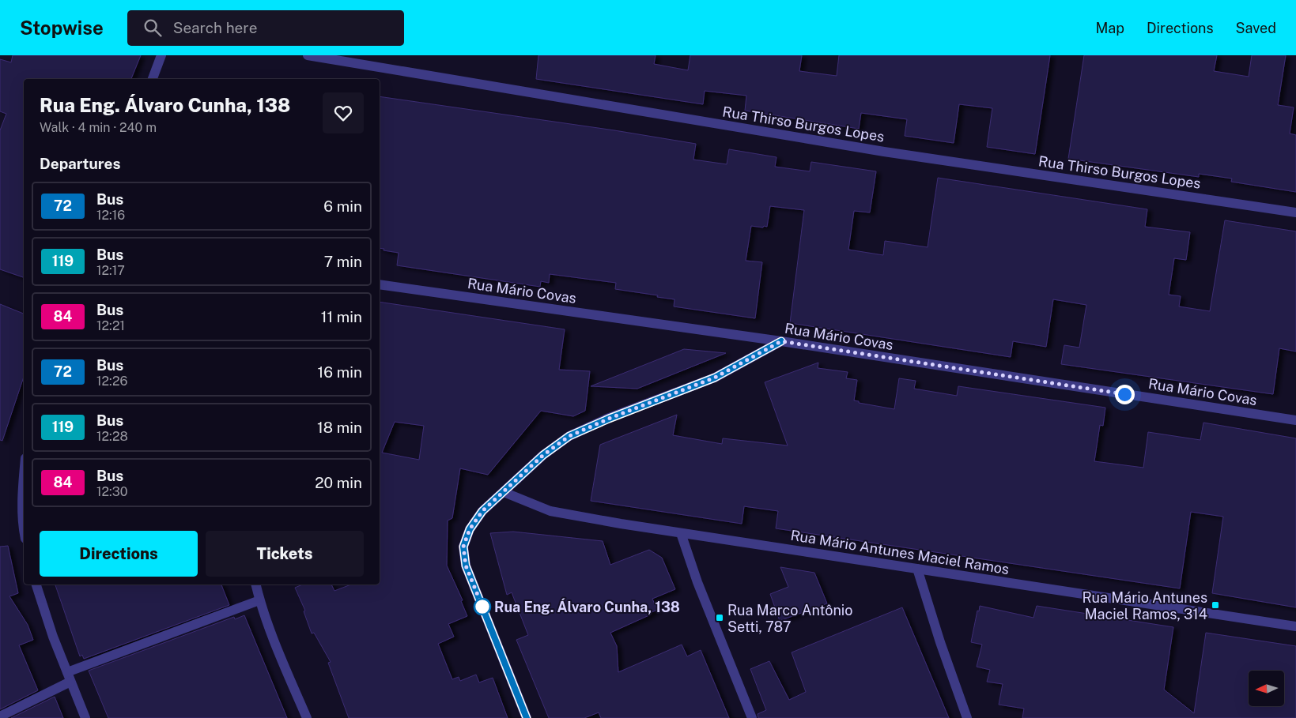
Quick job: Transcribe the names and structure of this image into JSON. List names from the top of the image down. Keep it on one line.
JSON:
{"streets":{"street":["Rua Thirso Burgos Lopes","Rua Mário Covas","Rua Mário Antunes Maciel Ramos"]},"places":{"transit":["Rua Mário Antunes Maciel Ramos, 314","Rua Marco Antônio Setti, 787"],"other":["Rua Eng. Álvaro Cunha, 138"]},"lines":["bus line 72"],"north":"left","page":{"header":"Stopwise","search":"Search here","nav":["Map","Directions","Saved"],"heading":[["Rua Eng. Álvaro Cunha, 138","Walk · 4 min · 240 m"],"Departures"],"list":[{"mark":"72","name":"Bus","note":"12:16","value":"6 min"},{"mark":"119","name":"Bus","note":"12:17","value":"7 min"},{"mark":"84","name":"Bus","note":"12:21","value":"11 min"},{"mark":"72","name":"Bus","note":"12:26","value":"16 min"},{"mark":"119","name":"Bus","note":"12:28","value":"18 min"},{"mark":"84","name":"Bus","note":"12:30","value":"20 min"}],"buttons":["Directions","Tickets"]}}
